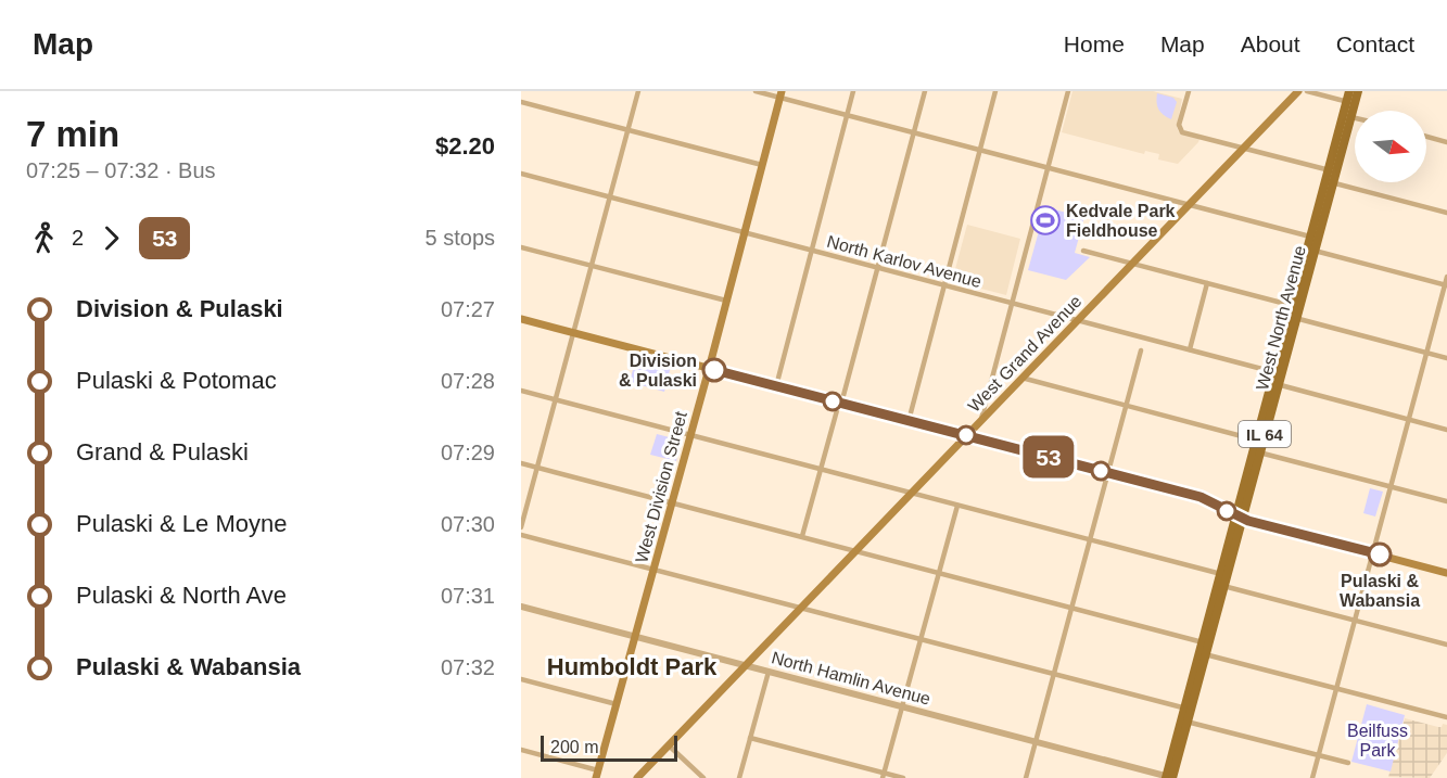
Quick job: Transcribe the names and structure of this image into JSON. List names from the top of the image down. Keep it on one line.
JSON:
{"streets":{"main road":["West North Avenue","West Grand Avenue","IL 64","West Division Street"],"street":["North Karlov Avenue","North Hamlin Avenue"]},"crossings":[["North Karlov Avenue","West North Avenue"],["North Karlov Avenue","West Grand Avenue"],["North Karlov Avenue","West Division Street"],["West North Avenue","North Hamlin Avenue"],["West Grand Avenue","North Hamlin Avenue"],["West Division Street","North Hamlin Avenue"]],"districts":["Humboldt Park"],"parks":["Beilfuss Park"],"places":{"sports":["Kedvale Park Fieldhouse"],"other":["Division & Pulaski","Pulaski & Wabansia"]},"lines":["bus line 53"],"scale_bar":"200 m","north":"right","page":{"header":"Map","nav":["Home","Map","About","Contact"],"heading":["7 min","07:25 – 07:32 · Bus","$2.20"],"on_map":"53","legs":["2","53","5 stops"],"list":[{"name":"Division & Pulaski","value":"07:27"},{"name":"Pulaski & Potomac","value":"07:28"},{"name":"Grand & Pulaski","value":"07:29"},{"name":"Pulaski & Le Moyne","value":"07:30"},{"name":"Pulaski & North Ave","value":"07:31"},{"name":"Pulaski & Wabansia","value":"07:32"}],"scale":"200 m"}}
